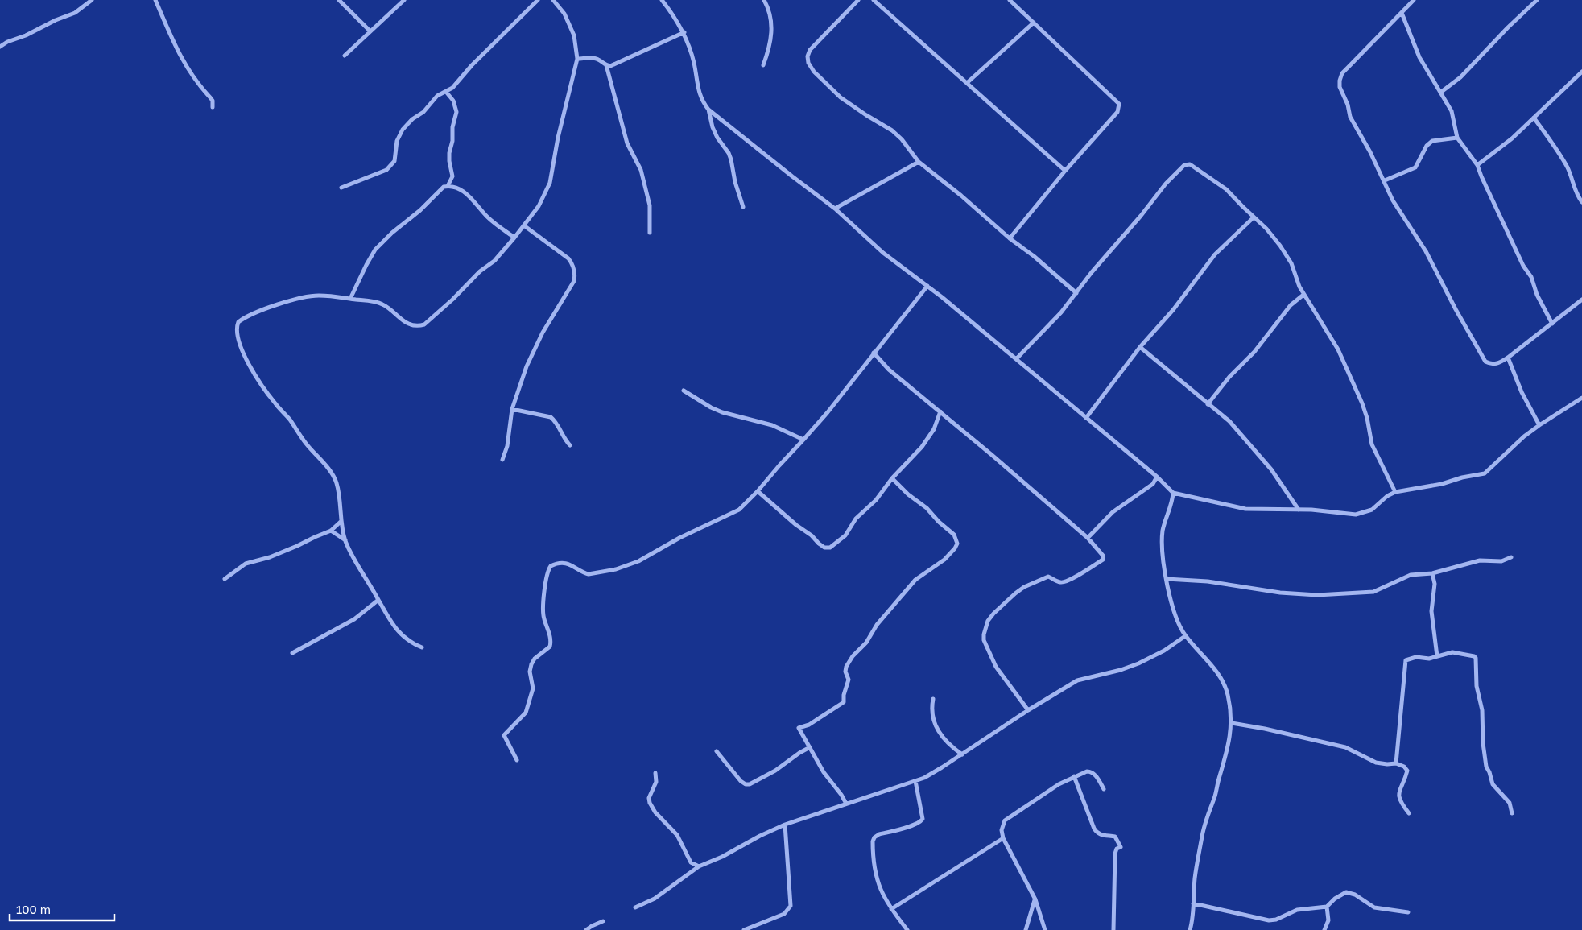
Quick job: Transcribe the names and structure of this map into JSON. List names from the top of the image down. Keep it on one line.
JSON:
{"scale_bar":"100 m"}
